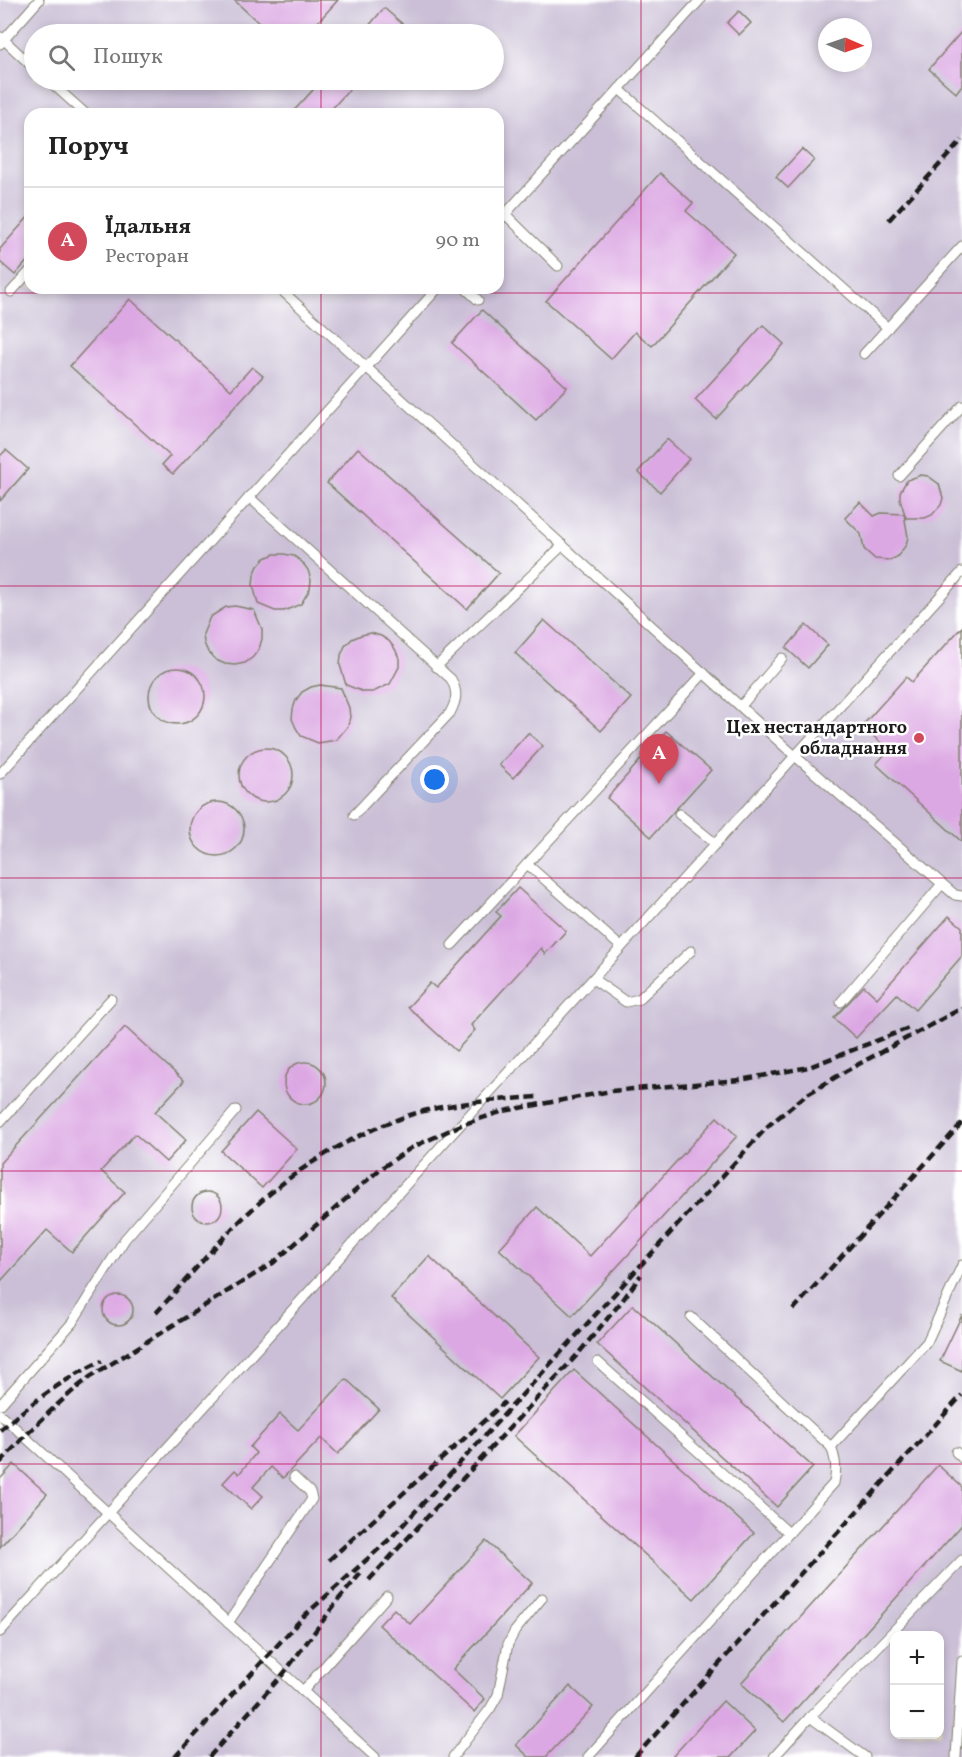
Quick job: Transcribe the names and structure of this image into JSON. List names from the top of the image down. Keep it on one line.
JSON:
{"places":["Цех нестандартного обладнання"],"north":"right","page":{"search":"Пошук","heading":"Поруч","list":[{"mark":"A","name":"Їдальня","note":"Ресторан","value":"90 m"}],"pins":"A","map_buttons":["+","−"]}}
